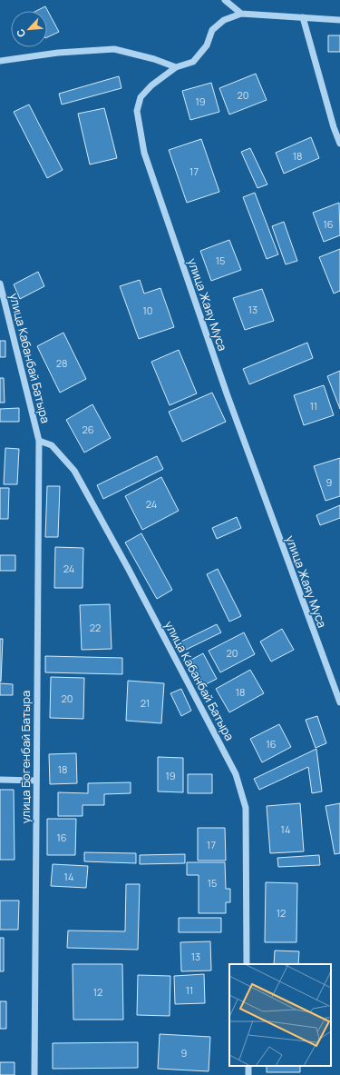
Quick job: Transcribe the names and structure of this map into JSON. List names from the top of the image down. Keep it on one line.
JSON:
{"streets":{"street":["улица Жаяу Муса","улица Кабанбай Батыра","улица Богенбай Батыра"]},"crossings":[["улица Кабанбай Батыра","улица Богенбай Батыра"]],"house_numbers":["20","19","18","17","16","15","13","10","28","11","26","9","24","24","22","20","18","20","21","16","18","19","14","16","17","14","15","12","13","11","12","9"],"north":"bottom left"}
